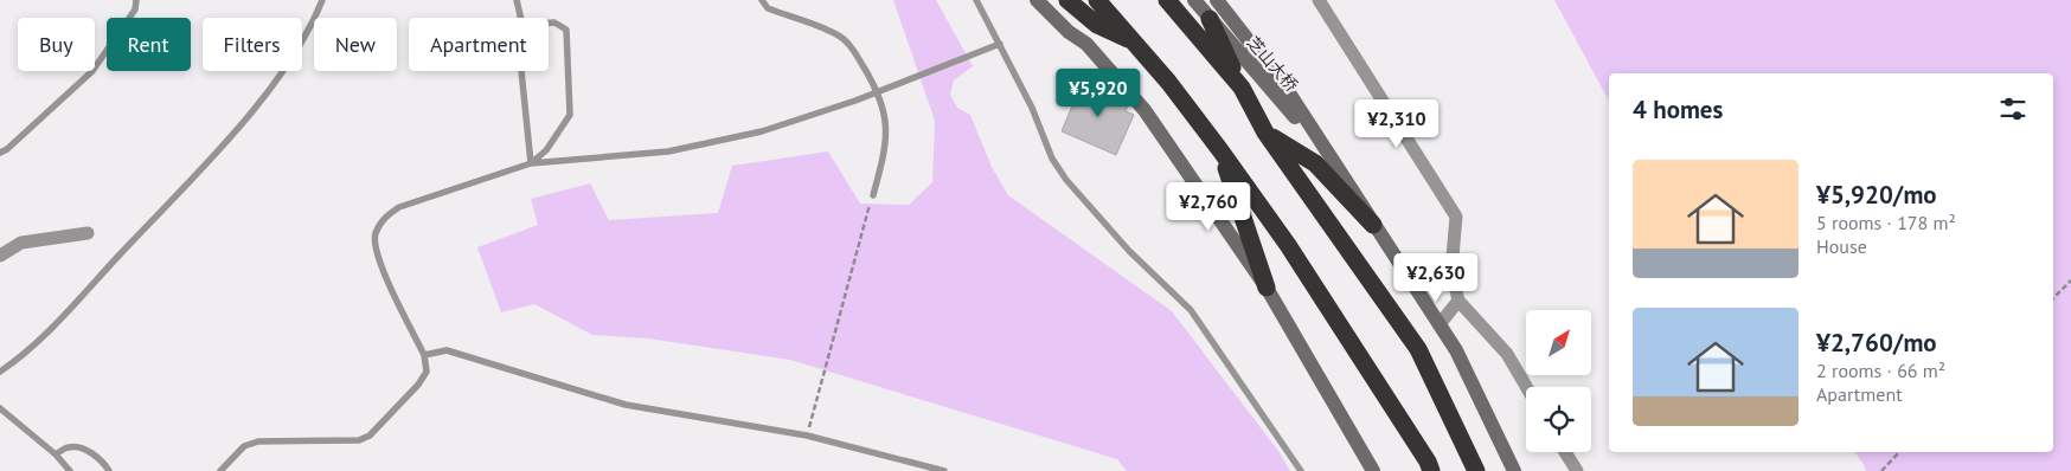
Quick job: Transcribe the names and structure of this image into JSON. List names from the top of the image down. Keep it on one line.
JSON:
{"streets":{"street":["芝山大桥"]},"north":"top right","page":{"chip":["Buy","Rent","Filters","New","Apartment"],"price":["¥5,920","¥2,310","¥2,760","¥2,630"],"heading":"4 homes","list":[{"name":"¥5,920/mo","note":"5 rooms · 178 m² · House"},{"name":"¥2,760/mo","note":"2 rooms · 66 m² · Apartment"}]}}
